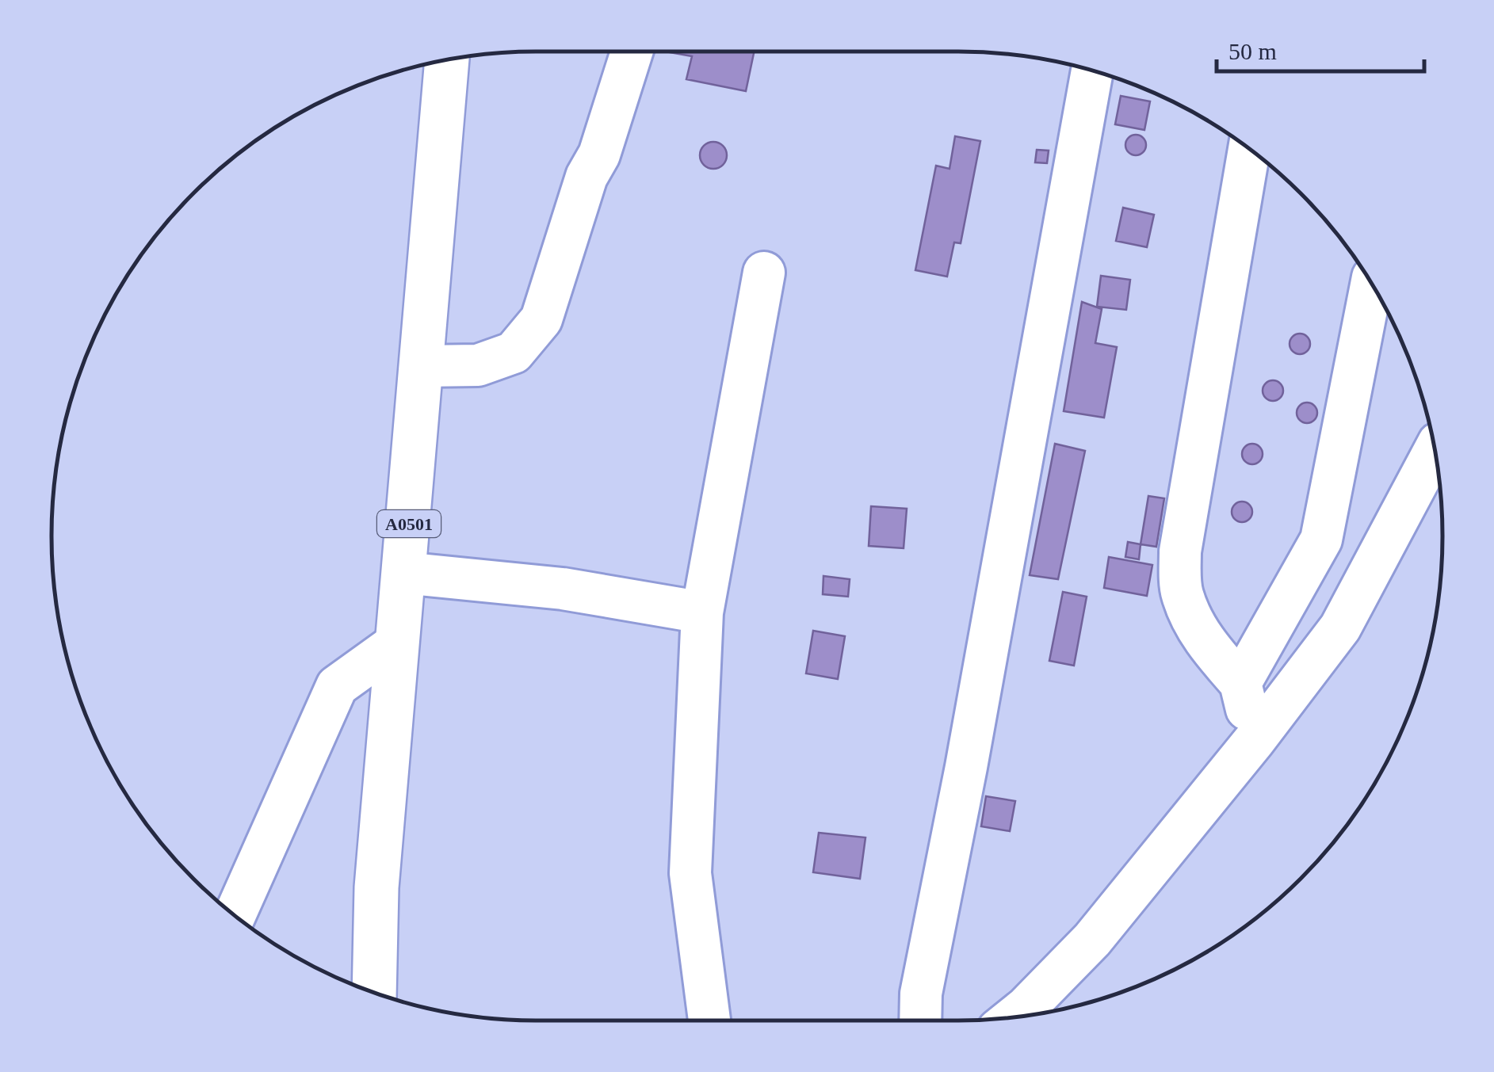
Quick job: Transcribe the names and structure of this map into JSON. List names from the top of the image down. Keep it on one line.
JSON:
{"streets":{"highway":["A0501"]},"scale_bar":"50 m"}
